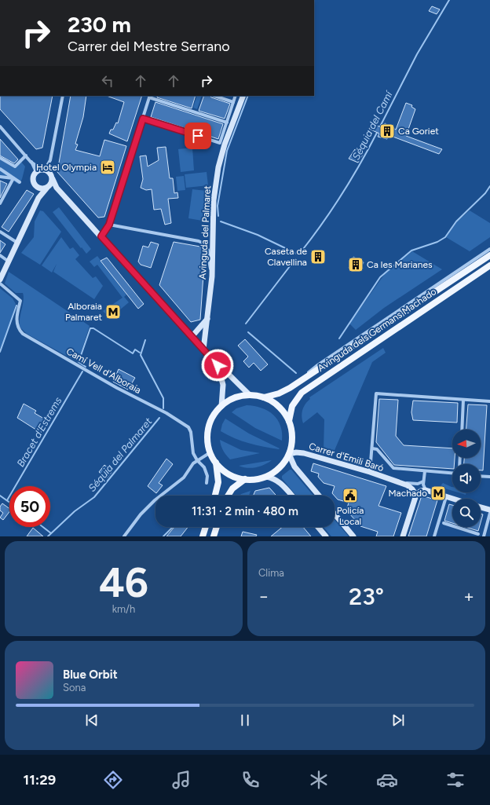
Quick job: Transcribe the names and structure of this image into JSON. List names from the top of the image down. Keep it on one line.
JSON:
{"streets":{"main road":["Avinguda del Palmaret","Avinguda dels Germans Machado","Carrer d'Emili Baró"],"street":["Camí Vell d'Alboraia"]},"crossings":[["Avinguda dels Germans Machado","Carrer d'Emili Baró"]],"water":["Séquia del Camí","Bracet d'Estrems","Séquia del Palmaret"],"places":{"building":["Ca Goriet","Caseta de Clavellina","Ca les Marianes"],"hotel":["Hotel Olympia"],"metro station":["Alboraia Palmaret","Machado"],"public building":["Policía Local"]},"north":"left","page":{"turn":["230 m","Carrer del Mestre Serrano"],"limit":"50","trip":"11:31 · 2 min · 480 m","tile":[["46","km/h"],"Clima"],"heat":["−","23°","+"],"song":["Blue Orbit","Sona"],"tabs":"11:29"}}
